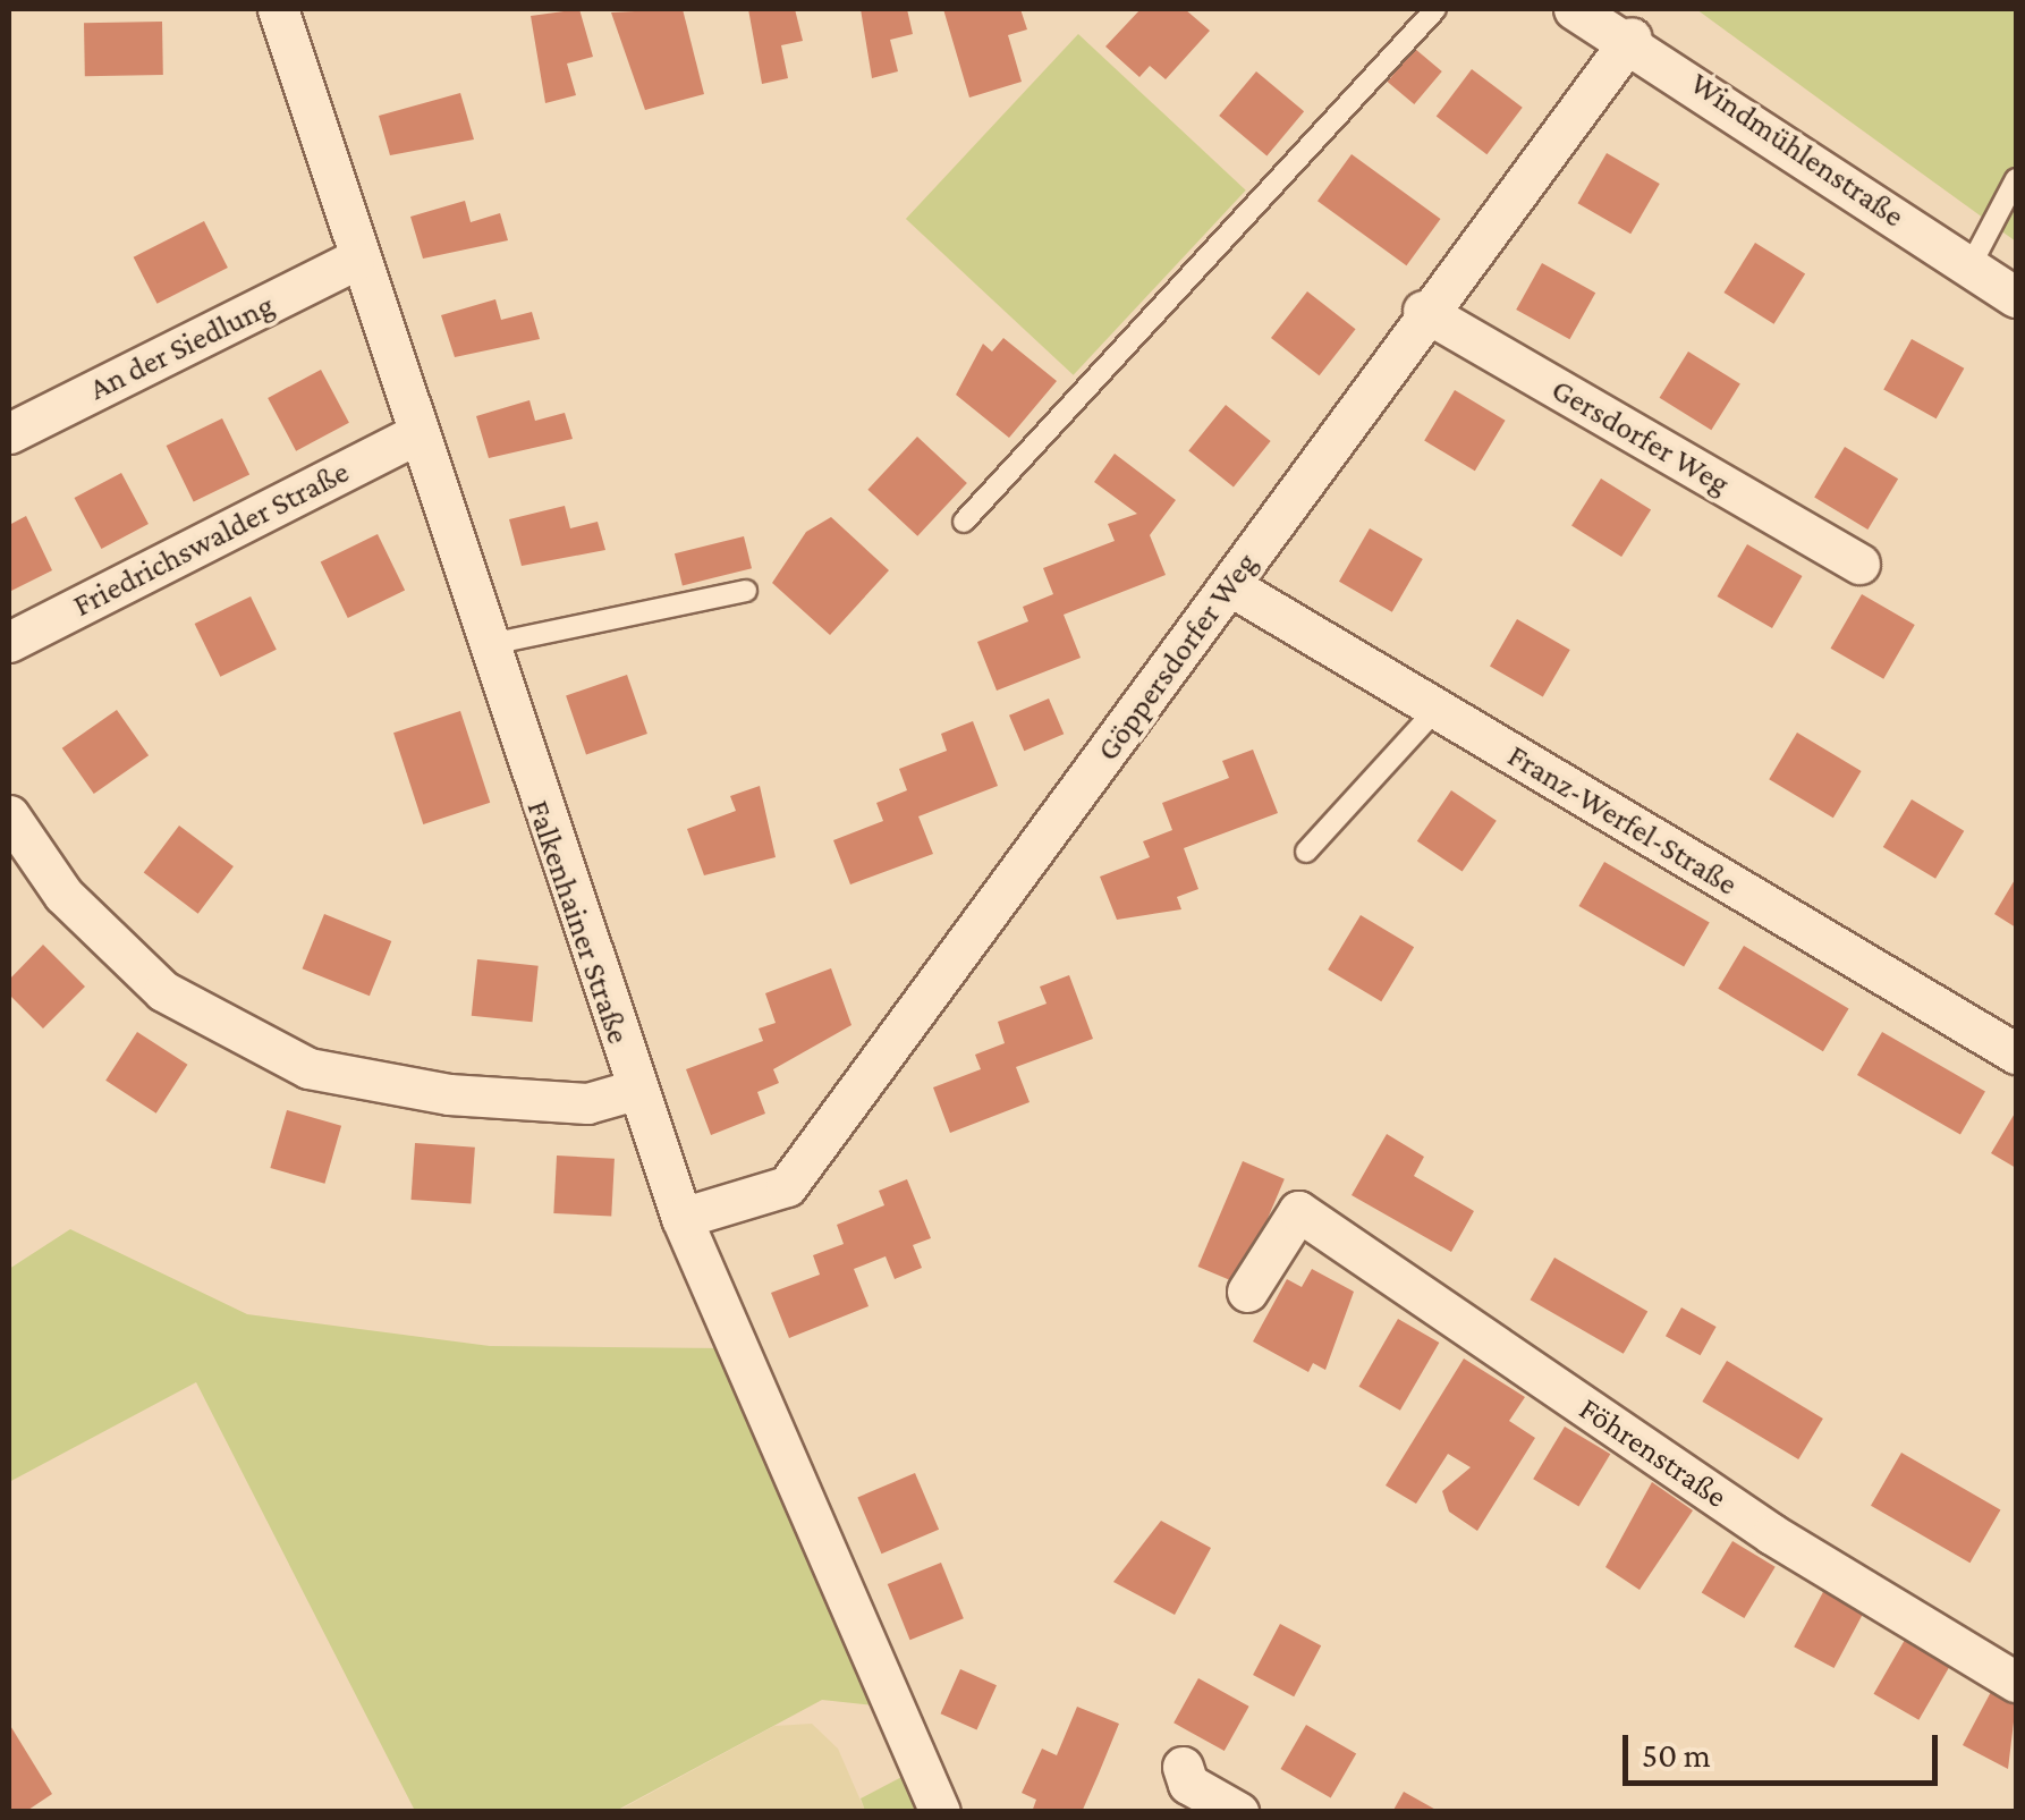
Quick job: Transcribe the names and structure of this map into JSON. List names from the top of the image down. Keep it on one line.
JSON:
{"streets":{"street":["Windmühlenstraße","An der Siedlung","Gersdorfer Weg","Friedrichswalder Straße","Göppersdorfer Weg","Franz-Werfel-Straße","Falkenhainer Straße","Föhrenstraße"]},"crossings":[["Windmühlenstraße","Göppersdorfer Weg"],["An der Siedlung","Falkenhainer Straße"],["Gersdorfer Weg","Göppersdorfer Weg"],["Friedrichswalder Straße","Falkenhainer Straße"],["Göppersdorfer Weg","Franz-Werfel-Straße"],["Göppersdorfer Weg","Falkenhainer Straße"]],"scale_bar":"50 m"}
